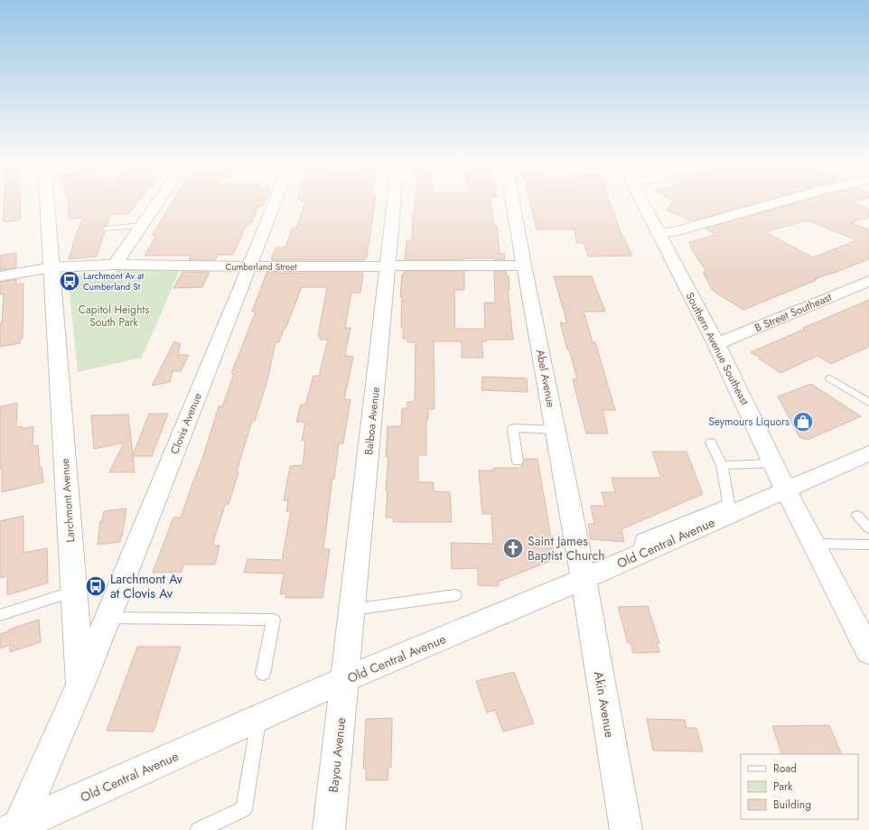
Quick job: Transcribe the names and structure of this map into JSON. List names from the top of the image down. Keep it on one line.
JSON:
{"streets":{"street":["Cumberland Street","B Street Southeast","Southern Avenue Southeast","Abel Avenue","Balboa Avenue","Clovis Avenue","Larchmont Avenue","Old Central Avenue","Akin Avenue","Bayou Avenue"]},"crossings":[["Cumberland Street","Abel Avenue"],["Cumberland Street","Balboa Avenue"],["Cumberland Street","Clovis Avenue"],["Cumberland Street","Larchmont Avenue"],["B Street Southeast","Southern Avenue Southeast"],["Southern Avenue Southeast","Old Central Avenue"],["Abel Avenue","Old Central Avenue"],["Abel Avenue","Akin Avenue"],["Balboa Avenue","Old Central Avenue"],["Balboa Avenue","Bayou Avenue"],["Clovis Avenue","Larchmont Avenue"],["Larchmont Avenue","Old Central Avenue"],["Old Central Avenue","Akin Avenue"],["Old Central Avenue","Bayou Avenue"]],"parks":["Capitol Heights South Park"],"places":{"bus stop":["Larchmont Av at Cumberland St","Larchmont Av at Clovis Av"],"shop":["Seymours Liquors"],"church":["Saint James Baptist Church"]},"legend":["Road","Park","Building"]}
